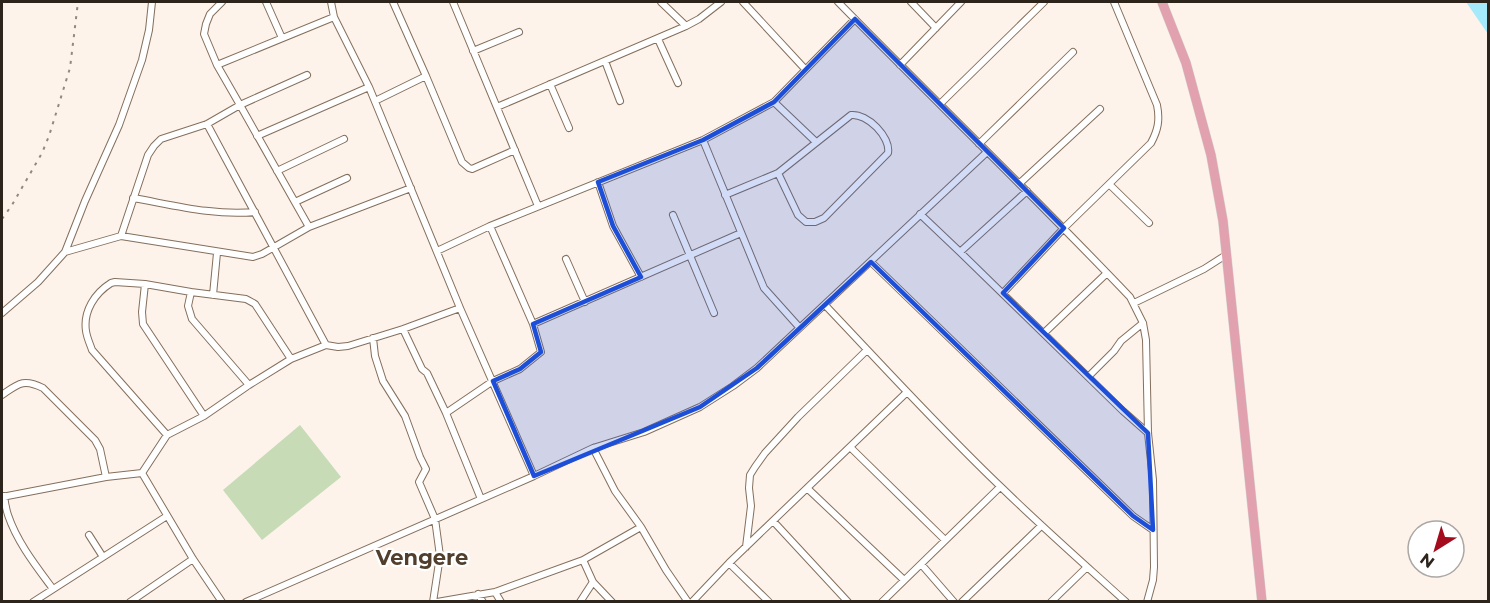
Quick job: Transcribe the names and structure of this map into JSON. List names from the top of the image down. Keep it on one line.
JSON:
{"districts":["Vengere"],"north":"bottom left"}
